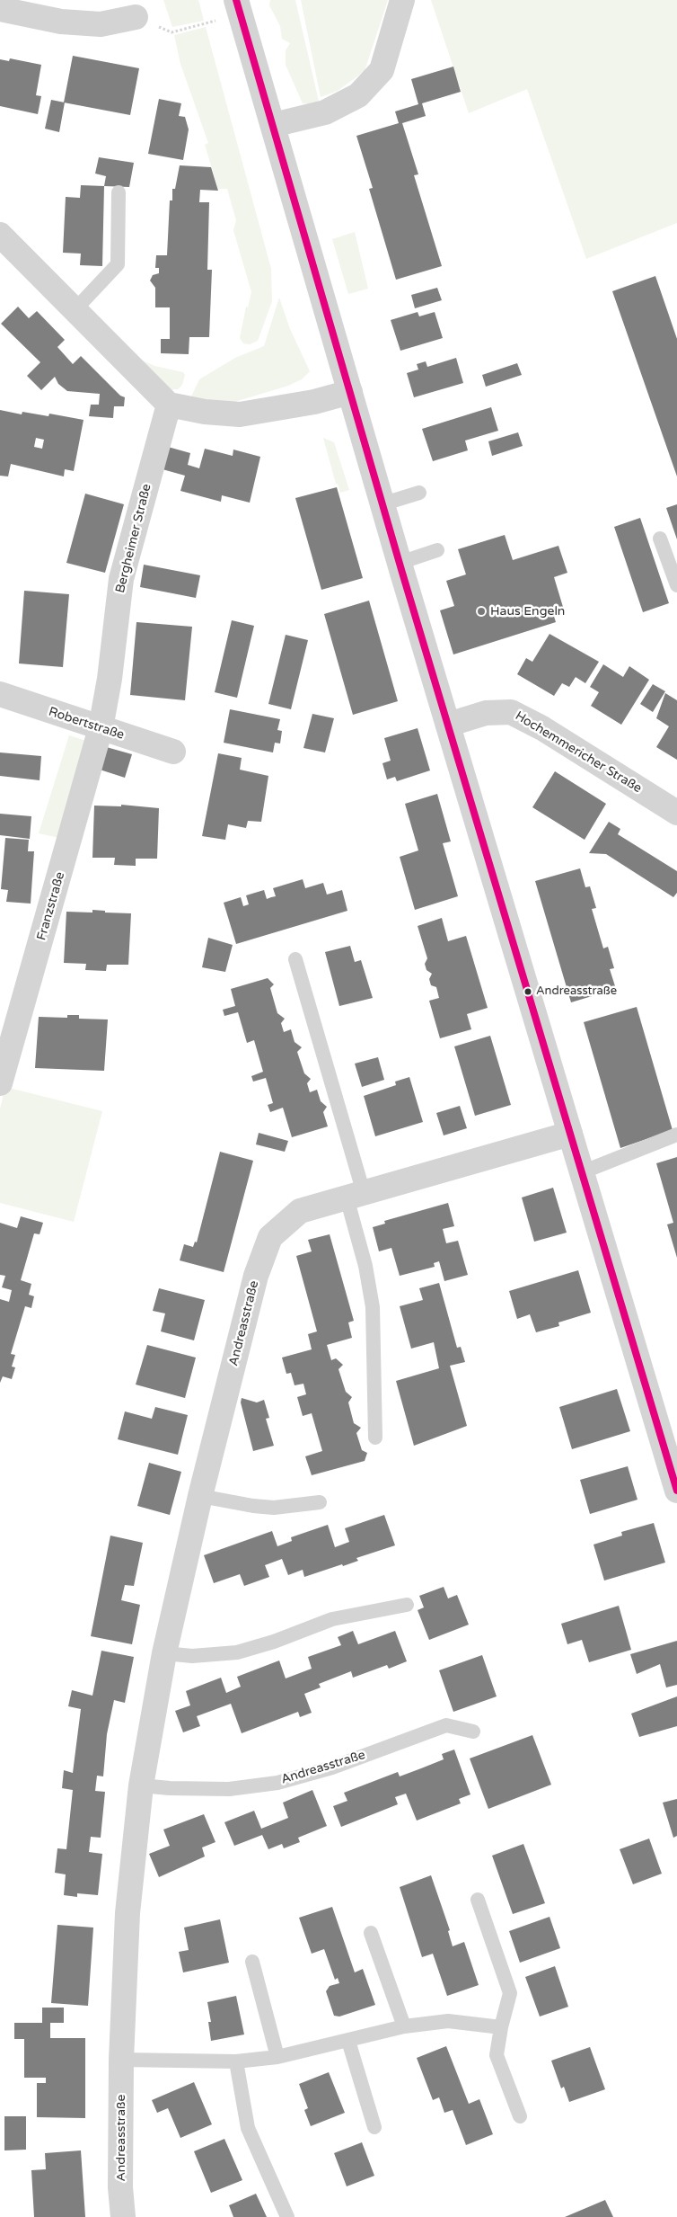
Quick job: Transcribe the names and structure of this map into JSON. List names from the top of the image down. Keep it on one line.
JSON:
{"streets":{"street":["Bergheimer Straße","Robertstraße","Hochemmericher Straße","Franzstraße","Andreasstraße"]},"crossings":[["Bergheimer Straße","Robertstraße"],["Bergheimer Straße","Franzstraße"],["Robertstraße","Franzstraße"]],"places":["Haus Engeln","Andreasstraße"]}
